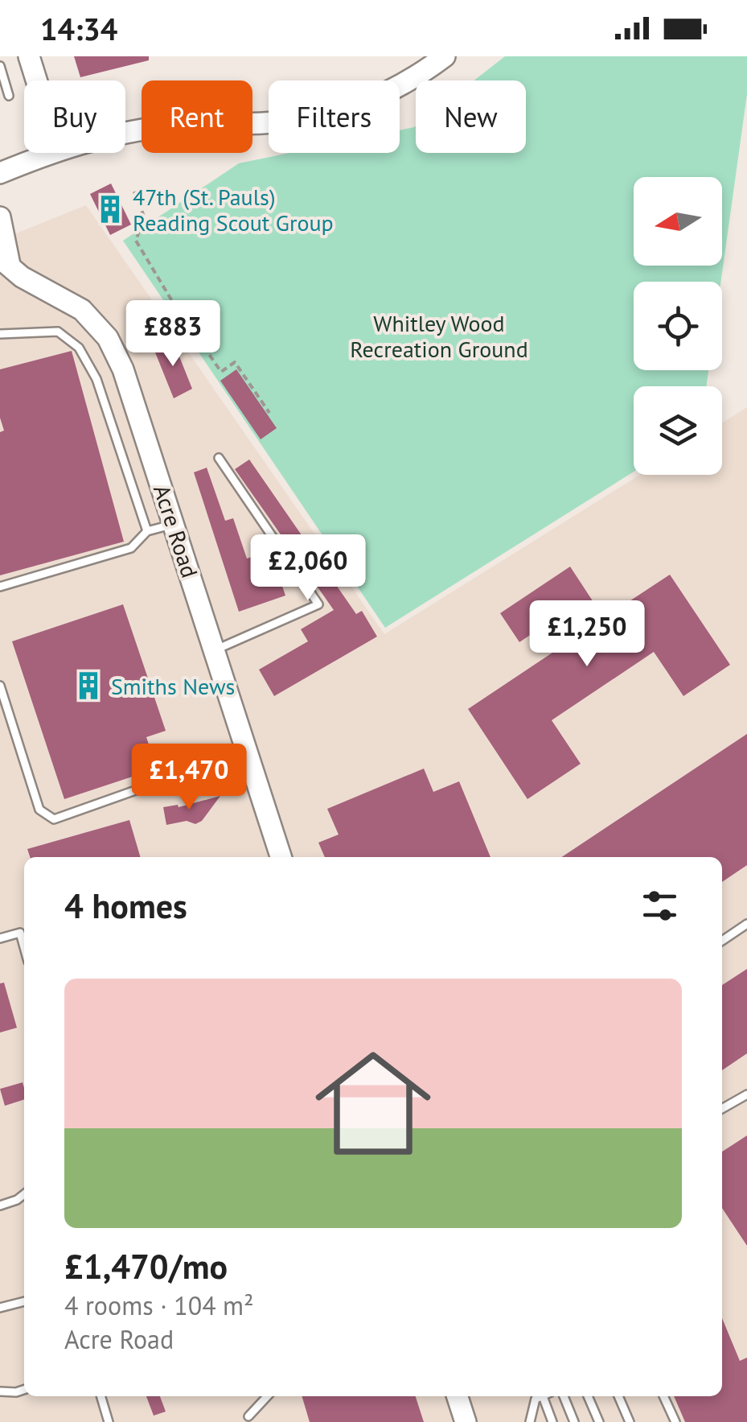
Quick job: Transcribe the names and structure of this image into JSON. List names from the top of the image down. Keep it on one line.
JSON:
{"streets":{"street":["Acre Road"]},"parks":["Whitley Wood Recreation Ground"],"places":{"building":["47th (St. Pauls) Reading Scout Group","Smiths News"]},"north":"left","page":{"status":"14:34","chip":["Buy","Rent","Filters","New"],"price":["£883","£2,060","£1,250","£1,470"],"heading":"4 homes","list":[{"name":"£1,470/mo","note":"4 rooms · 104 m² · Acre Road"}]}}
